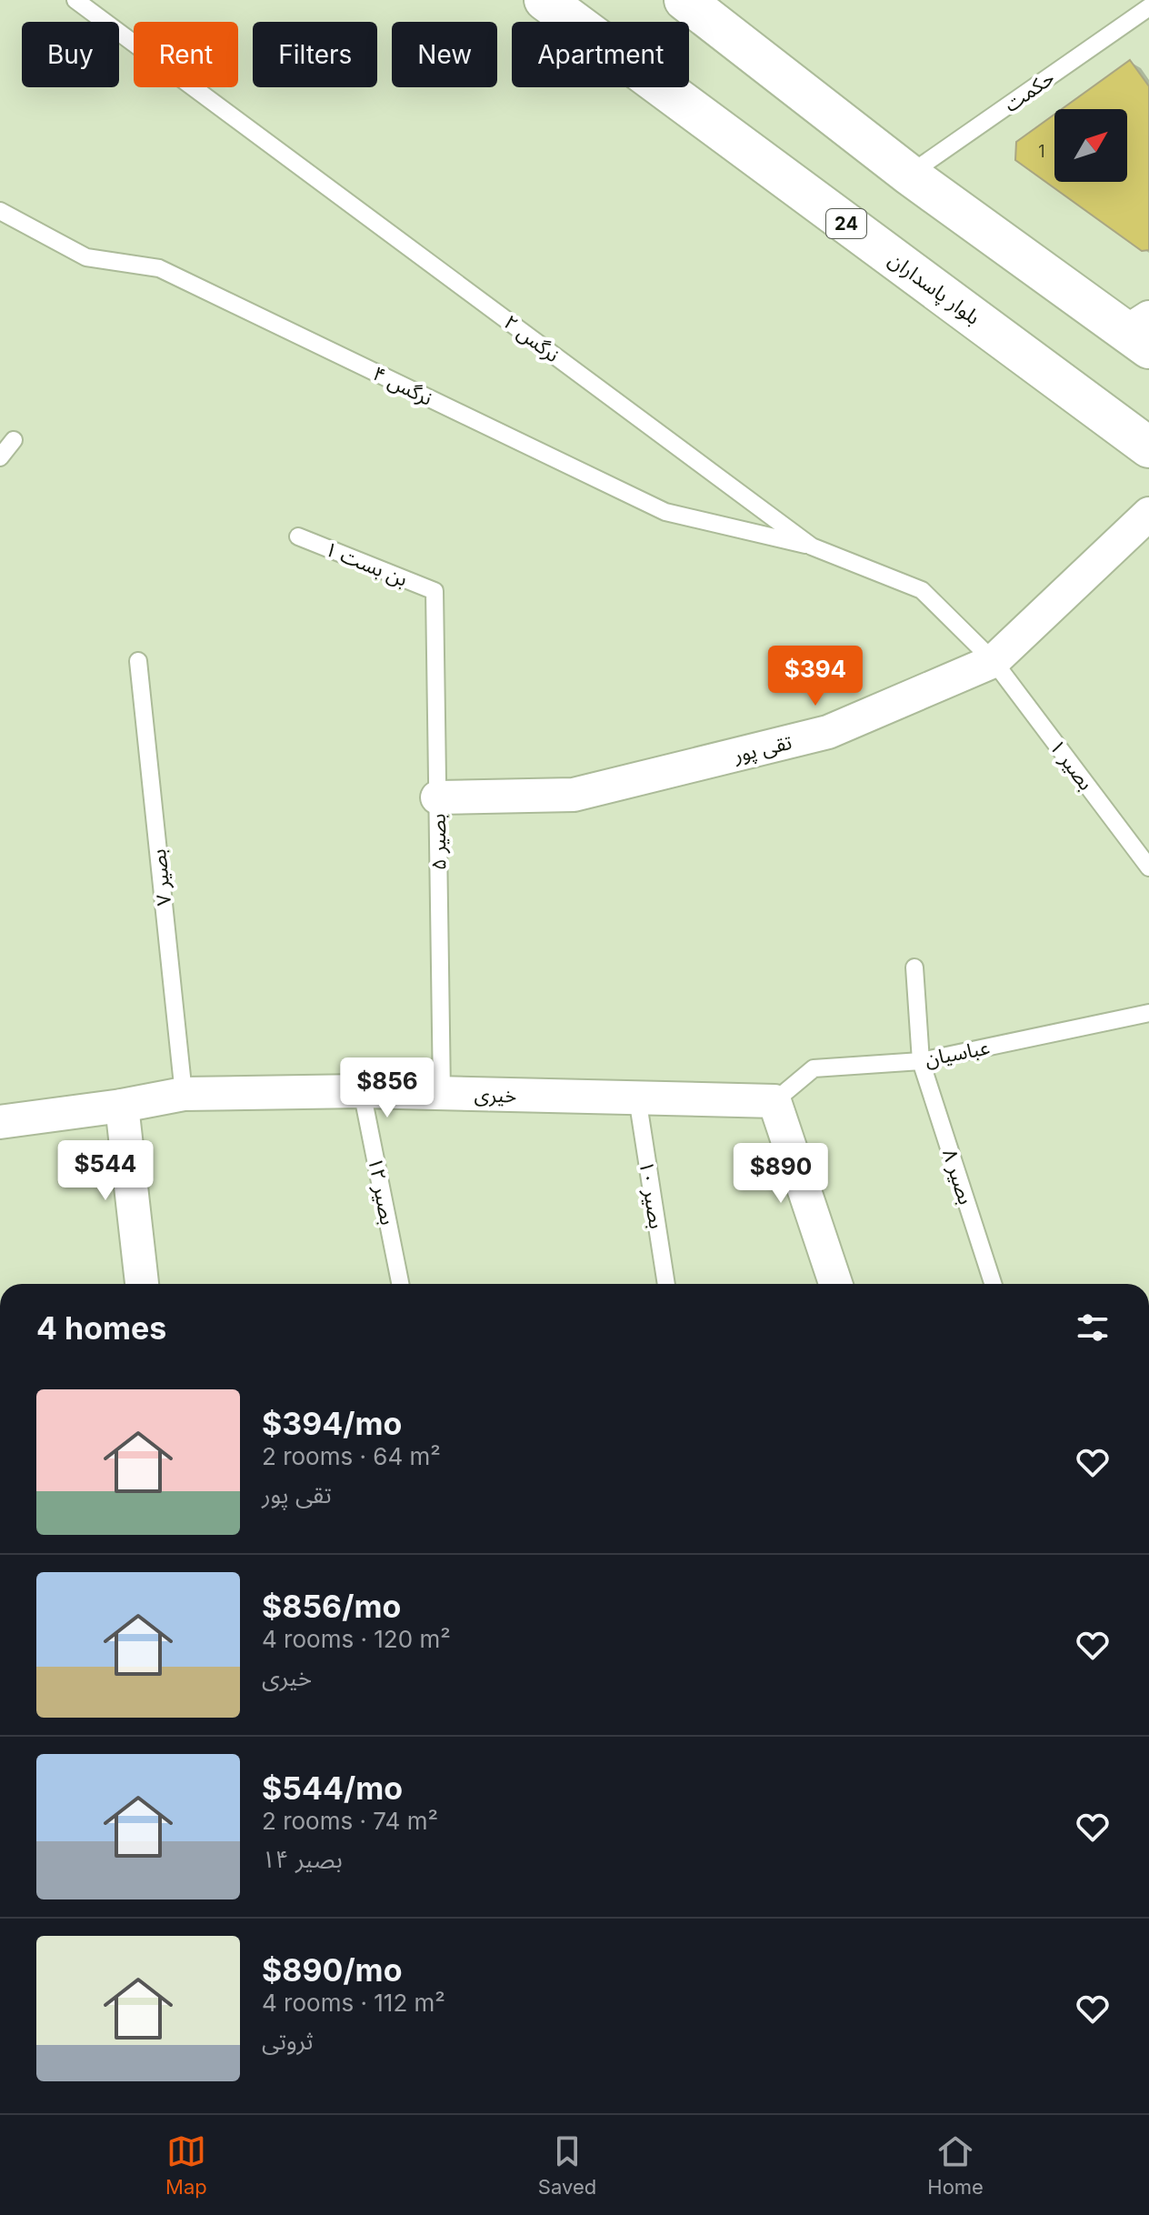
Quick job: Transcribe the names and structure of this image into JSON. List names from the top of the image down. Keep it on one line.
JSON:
{"streets":{"highway":["24","بلوار پاسداران"],"street":["تقی پور","خیری"],"lane":["حکمت","نرگس ۲","نرگس ۴","بن بست ۱","بصیر ۱","بصیر ۵","بصیر ۷","عباسیان","بصیر ۸","بصیر ۱۲","بصیر ۱۰"]},"crossings":[["نرگس ۲","نرگس ۴"],["نرگس ۲","تقی پور"],["نرگس ۲","بصیر ۱"],["بن بست ۱","بصیر ۵"],["تقی پور","بصیر ۱"],["تقی پور","بصیر ۵"],["بصیر ۵","خیری"],["بصیر ۷","خیری"],["عباسیان","خیری"],["عباسیان","بصیر ۸"],["خیری","بصیر ۱۲"],["خیری","بصیر ۱۰"]],"house_numbers":["1"],"north":"top right","page":{"chip":["Buy","Rent","Filters","New","Apartment"],"price":["$394","$856","$544","$890"],"heading":"4 homes","list":[{"name":"$394/mo","note":"2 rooms · 64 m² · تقی پور"},{"name":"$856/mo","note":"4 rooms · 120 m² · خیری"},{"name":"$544/mo","note":"2 rooms · 74 m² · بصیر ۱۴"},{"name":"$890/mo","note":"4 rooms · 112 m² · ثروتی"}],"tabs":["Map","Saved","Home"]}}
